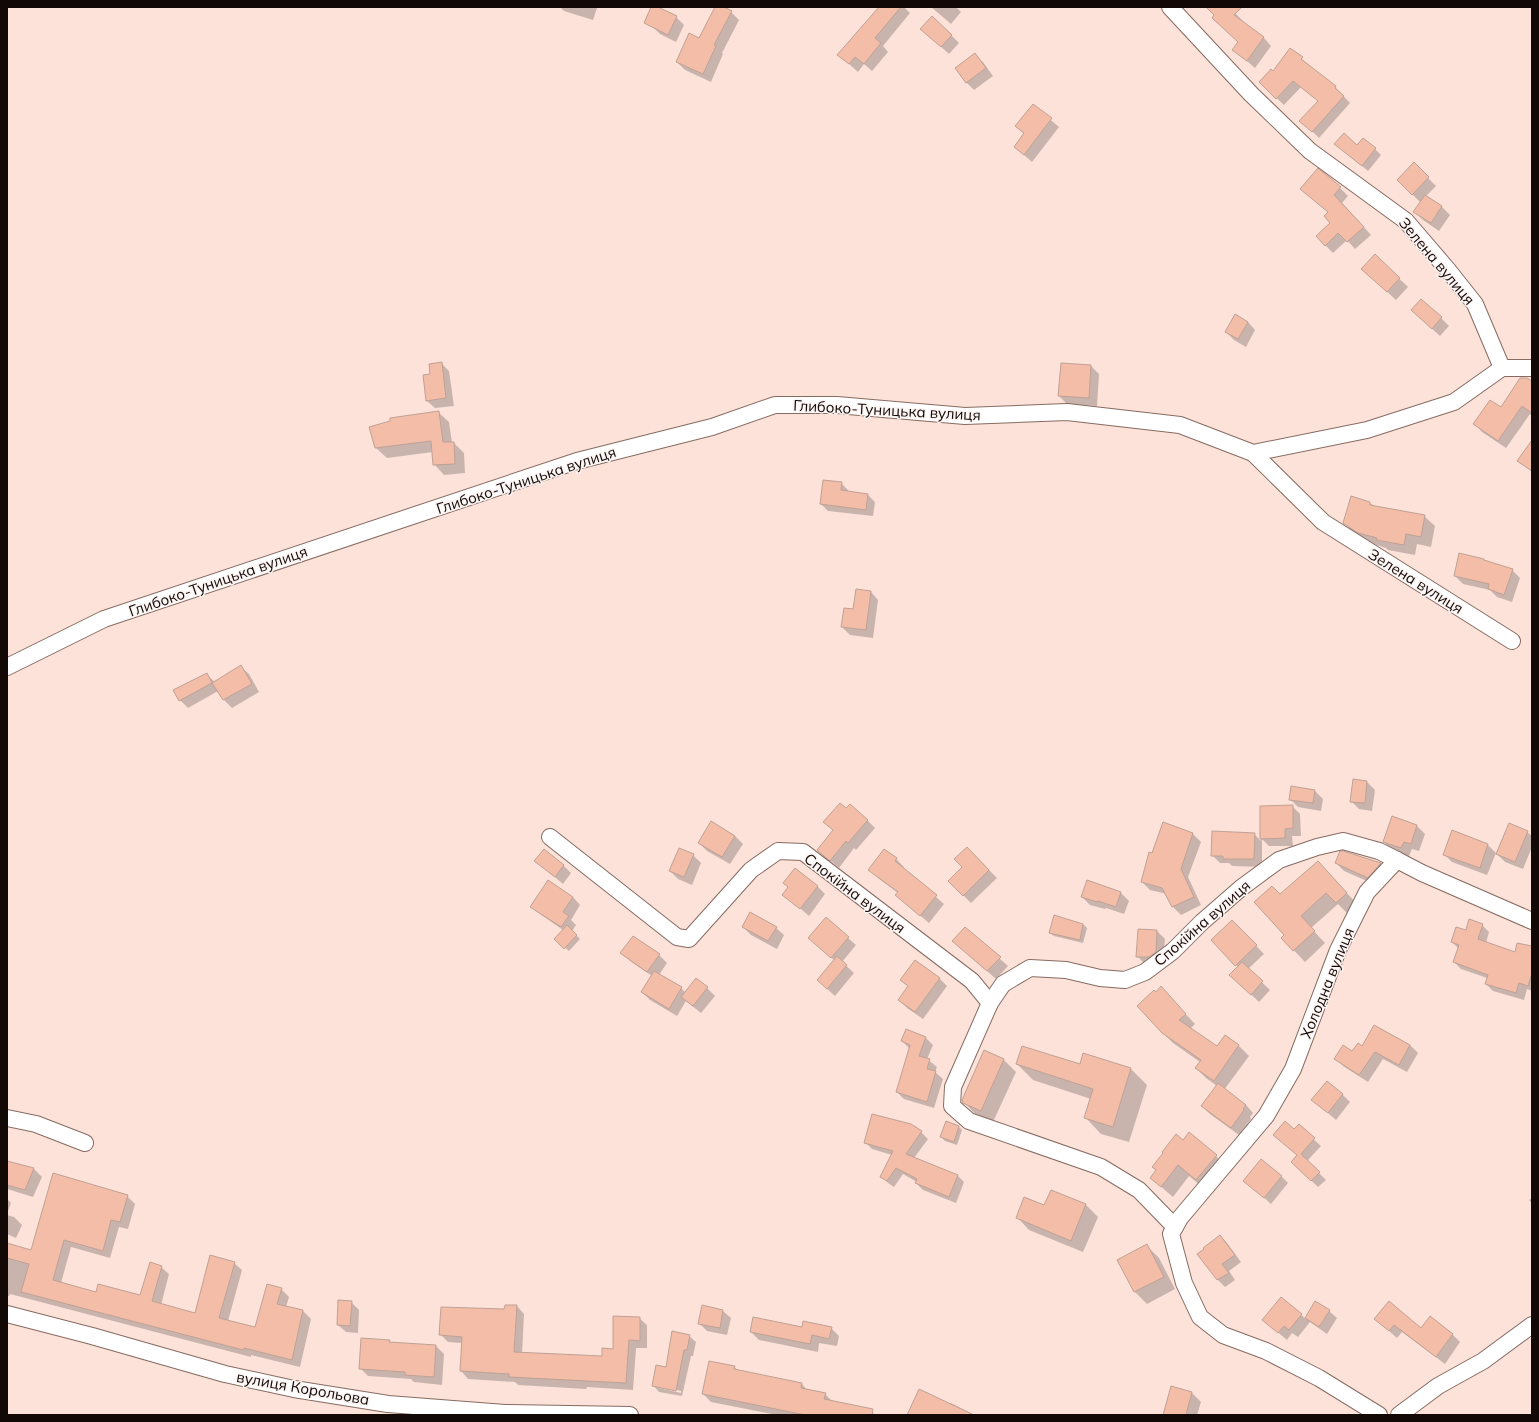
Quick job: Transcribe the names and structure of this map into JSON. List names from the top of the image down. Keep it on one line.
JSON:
{"streets":{"street":["Зелена вулиця","Глибоко-Туницька вулиця","Спокійна вулиця","Холодна вулиця","вулиця Корольова"]},"crossings":[["Зелена вулиця","Глибоко-Туницька вулиця"],["Спокійна вулиця","Холодна вулиця"]]}
